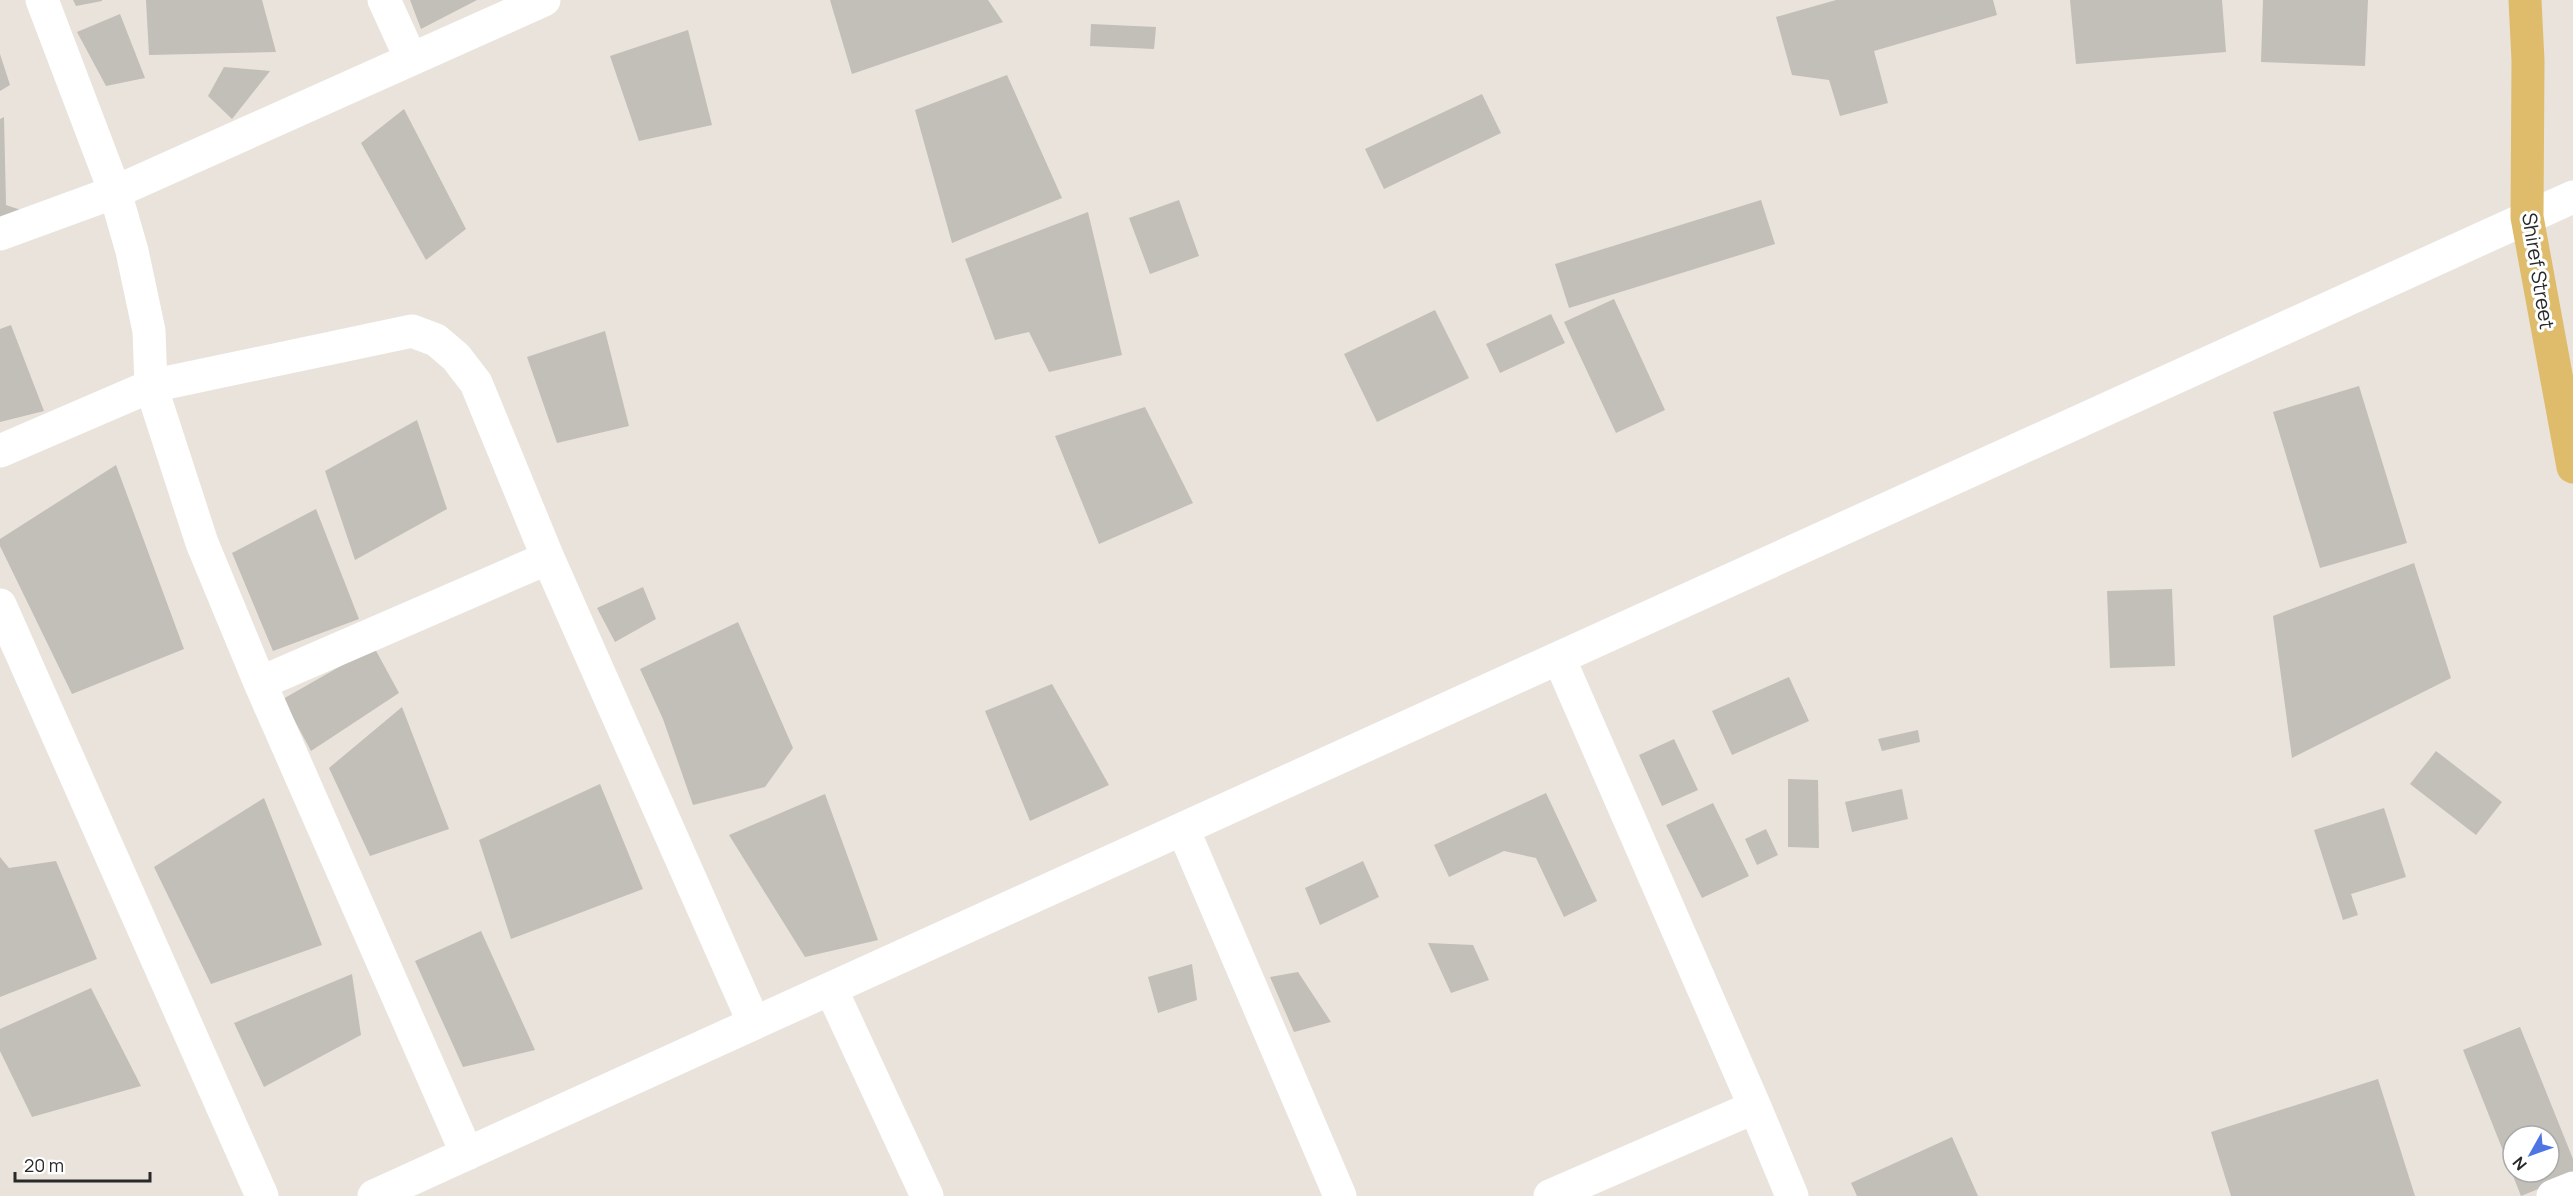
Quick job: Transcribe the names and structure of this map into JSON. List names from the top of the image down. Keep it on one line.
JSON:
{"streets":{"main road":["Shiref Street"]},"scale_bar":"20 m","north":"bottom left"}
